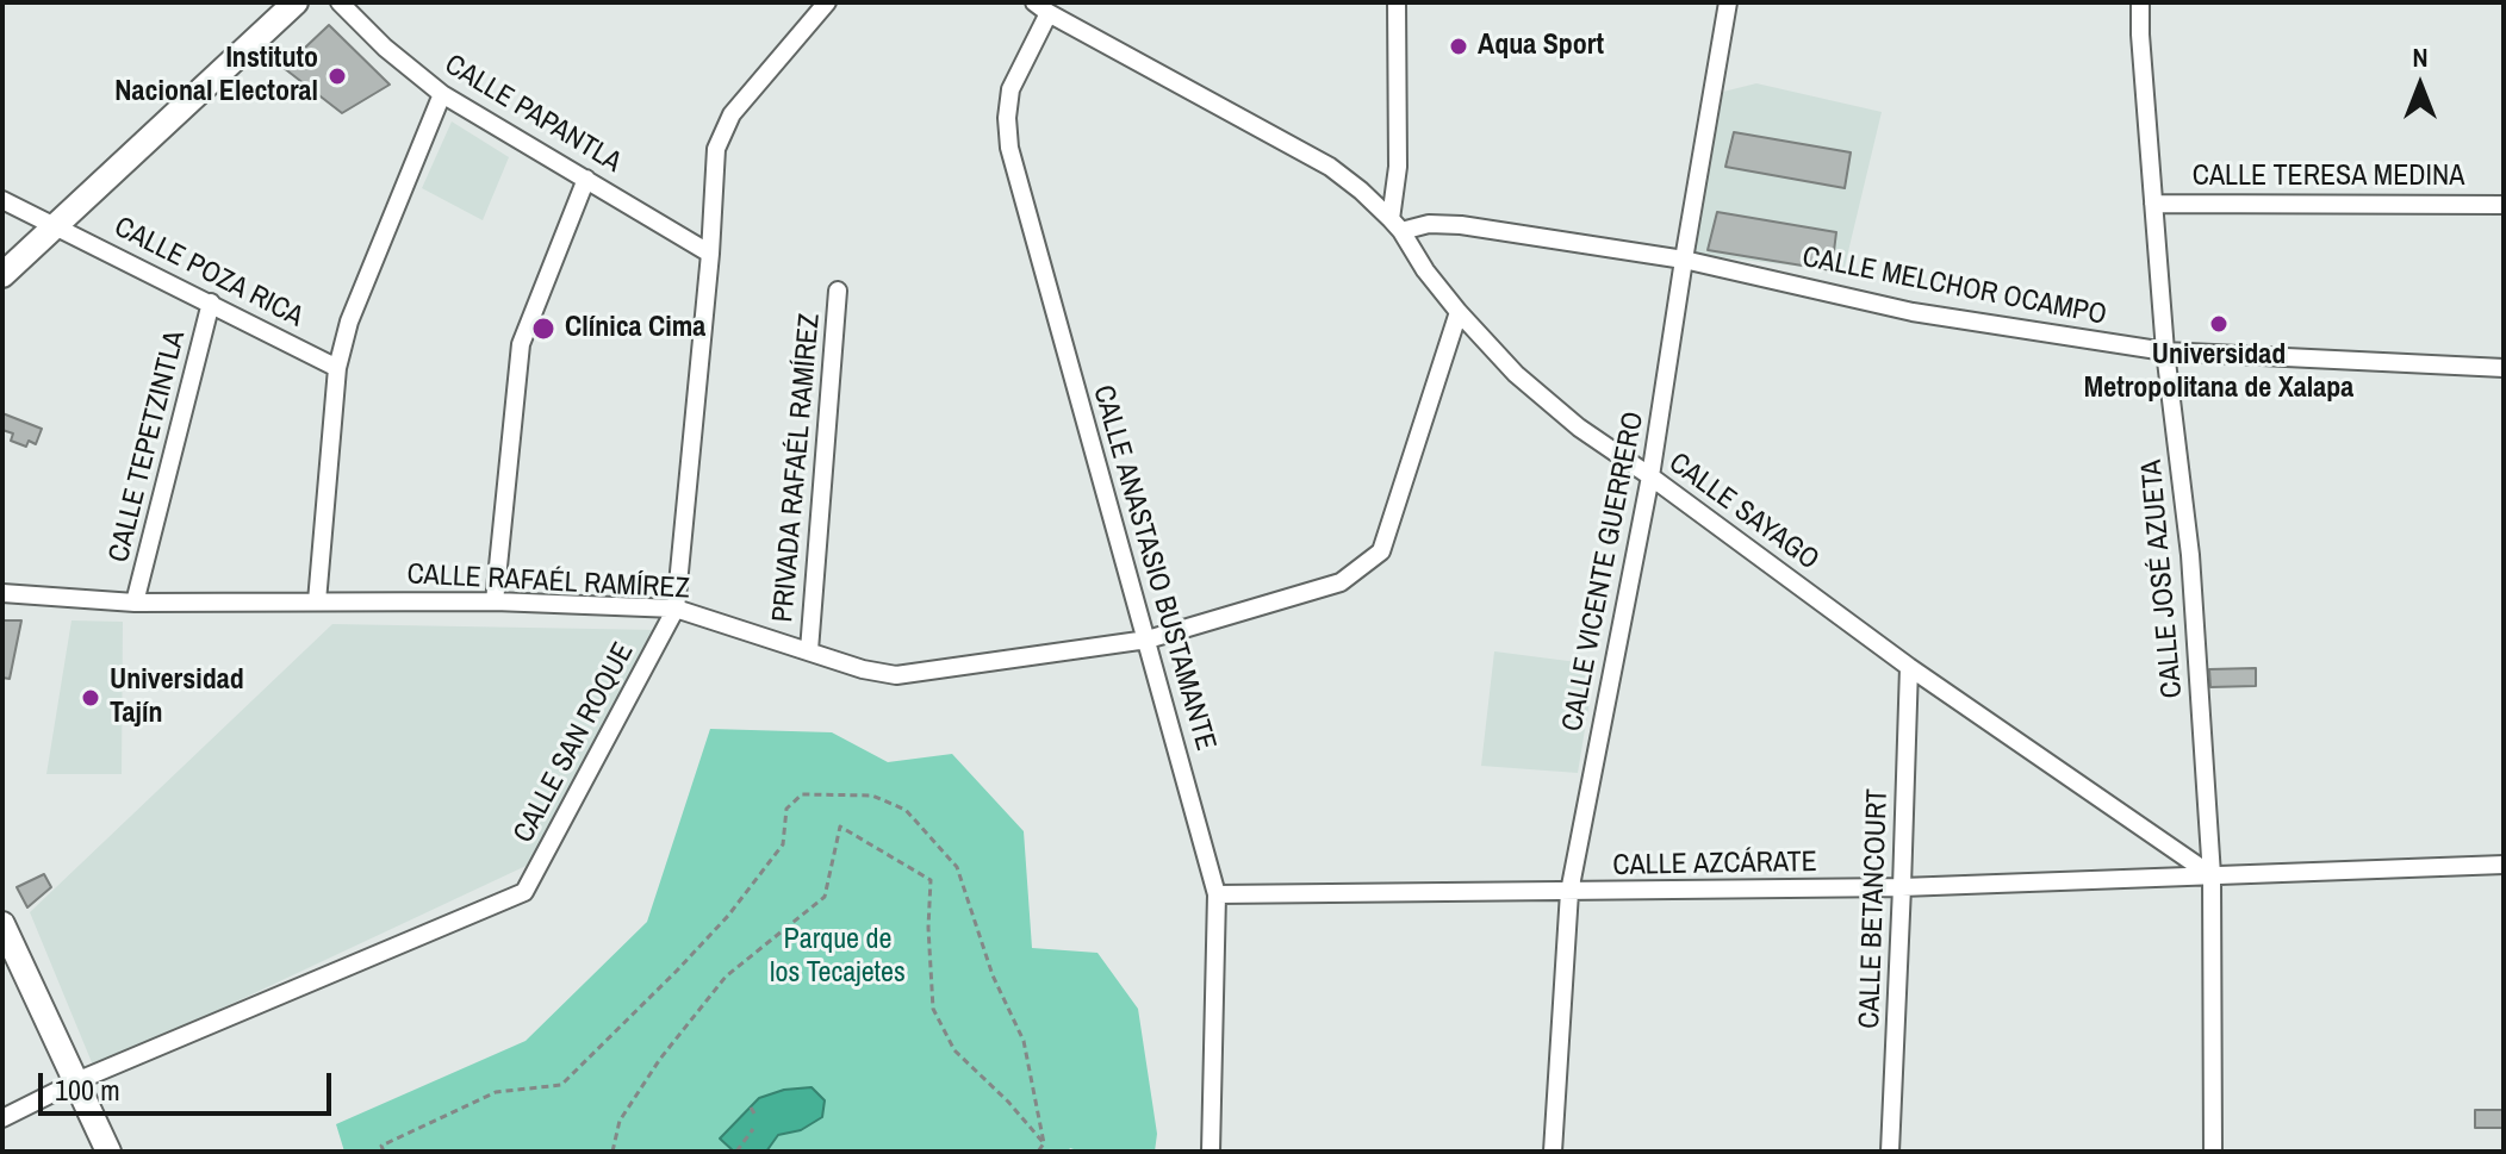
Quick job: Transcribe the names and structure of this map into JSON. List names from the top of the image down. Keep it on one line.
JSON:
{"streets":{"street":["CALLE PAPANTLA","CALLE TERESA MEDINA","CALLE POZA RICA","CALLE MELCHOR OCAMPO","CALLE TEPETZINTLA","PRIVADA RAFAÉL RAMÍREZ","CALLE SAYAGO","CALLE ANASTASIO BUSTAMANTE","CALLE VICENTE GUERRERO","CALLE JOSÉ AZUETA","CALLE RAFAÉL RAMÍREZ","CALLE SAN ROQUE","CALLE AZCÁRATE","CALLE BETANCOURT"]},"crossings":[["CALLE PAPANTLA","CALLE SAN ROQUE"],["CALLE TERESA MEDINA","CALLE JOSÉ AZUETA"],["CALLE POZA RICA","CALLE TEPETZINTLA"],["CALLE MELCHOR OCAMPO","CALLE SAYAGO"],["CALLE MELCHOR OCAMPO","CALLE VICENTE GUERRERO"],["CALLE MELCHOR OCAMPO","CALLE JOSÉ AZUETA"],["CALLE TEPETZINTLA","CALLE RAFAÉL RAMÍREZ"],["PRIVADA RAFAÉL RAMÍREZ","CALLE RAFAÉL RAMÍREZ"],["CALLE SAYAGO","CALLE ANASTASIO BUSTAMANTE"],["CALLE SAYAGO","CALLE VICENTE GUERRERO"],["CALLE SAYAGO","CALLE JOSÉ AZUETA"],["CALLE SAYAGO","CALLE RAFAÉL RAMÍREZ"],["CALLE SAYAGO","CALLE AZCÁRATE"],["CALLE SAYAGO","CALLE BETANCOURT"],["CALLE ANASTASIO BUSTAMANTE","CALLE RAFAÉL RAMÍREZ"],["CALLE ANASTASIO BUSTAMANTE","CALLE AZCÁRATE"],["CALLE VICENTE GUERRERO","CALLE AZCÁRATE"],["CALLE JOSÉ AZUETA","CALLE AZCÁRATE"],["CALLE RAFAÉL RAMÍREZ","CALLE SAN ROQUE"],["CALLE AZCÁRATE","CALLE BETANCOURT"]],"parks":["Parque de los Tecajetes"],"places":["Aqua Sport","Instituto Nacional Electoral","Universidad Metropolitana de Xalapa","Clínica Cima","Universidad Tajín"],"scale_bar":"100 m","north":"top"}
